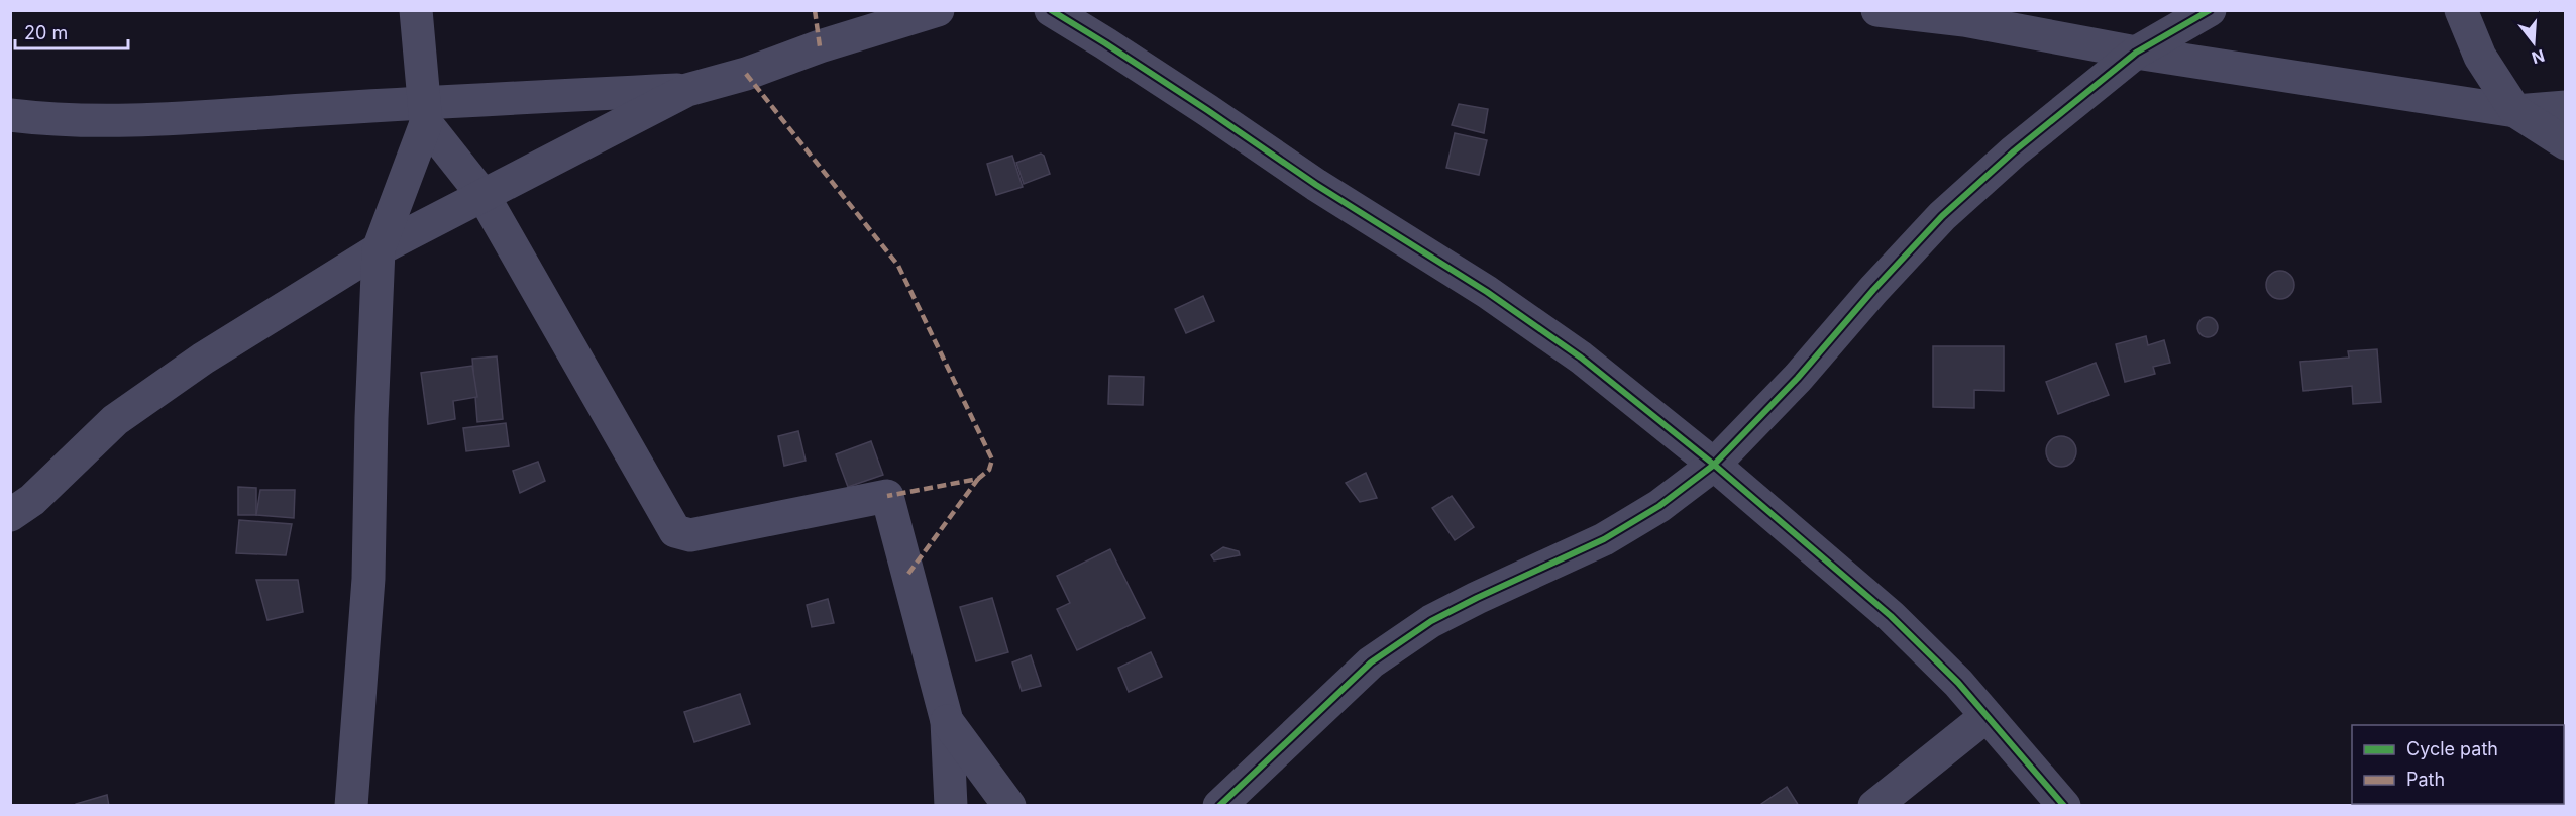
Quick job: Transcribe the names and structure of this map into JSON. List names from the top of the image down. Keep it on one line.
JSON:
{"legend":["Cycle path","Path"],"scale_bar":"20 m","north":"bottom"}
